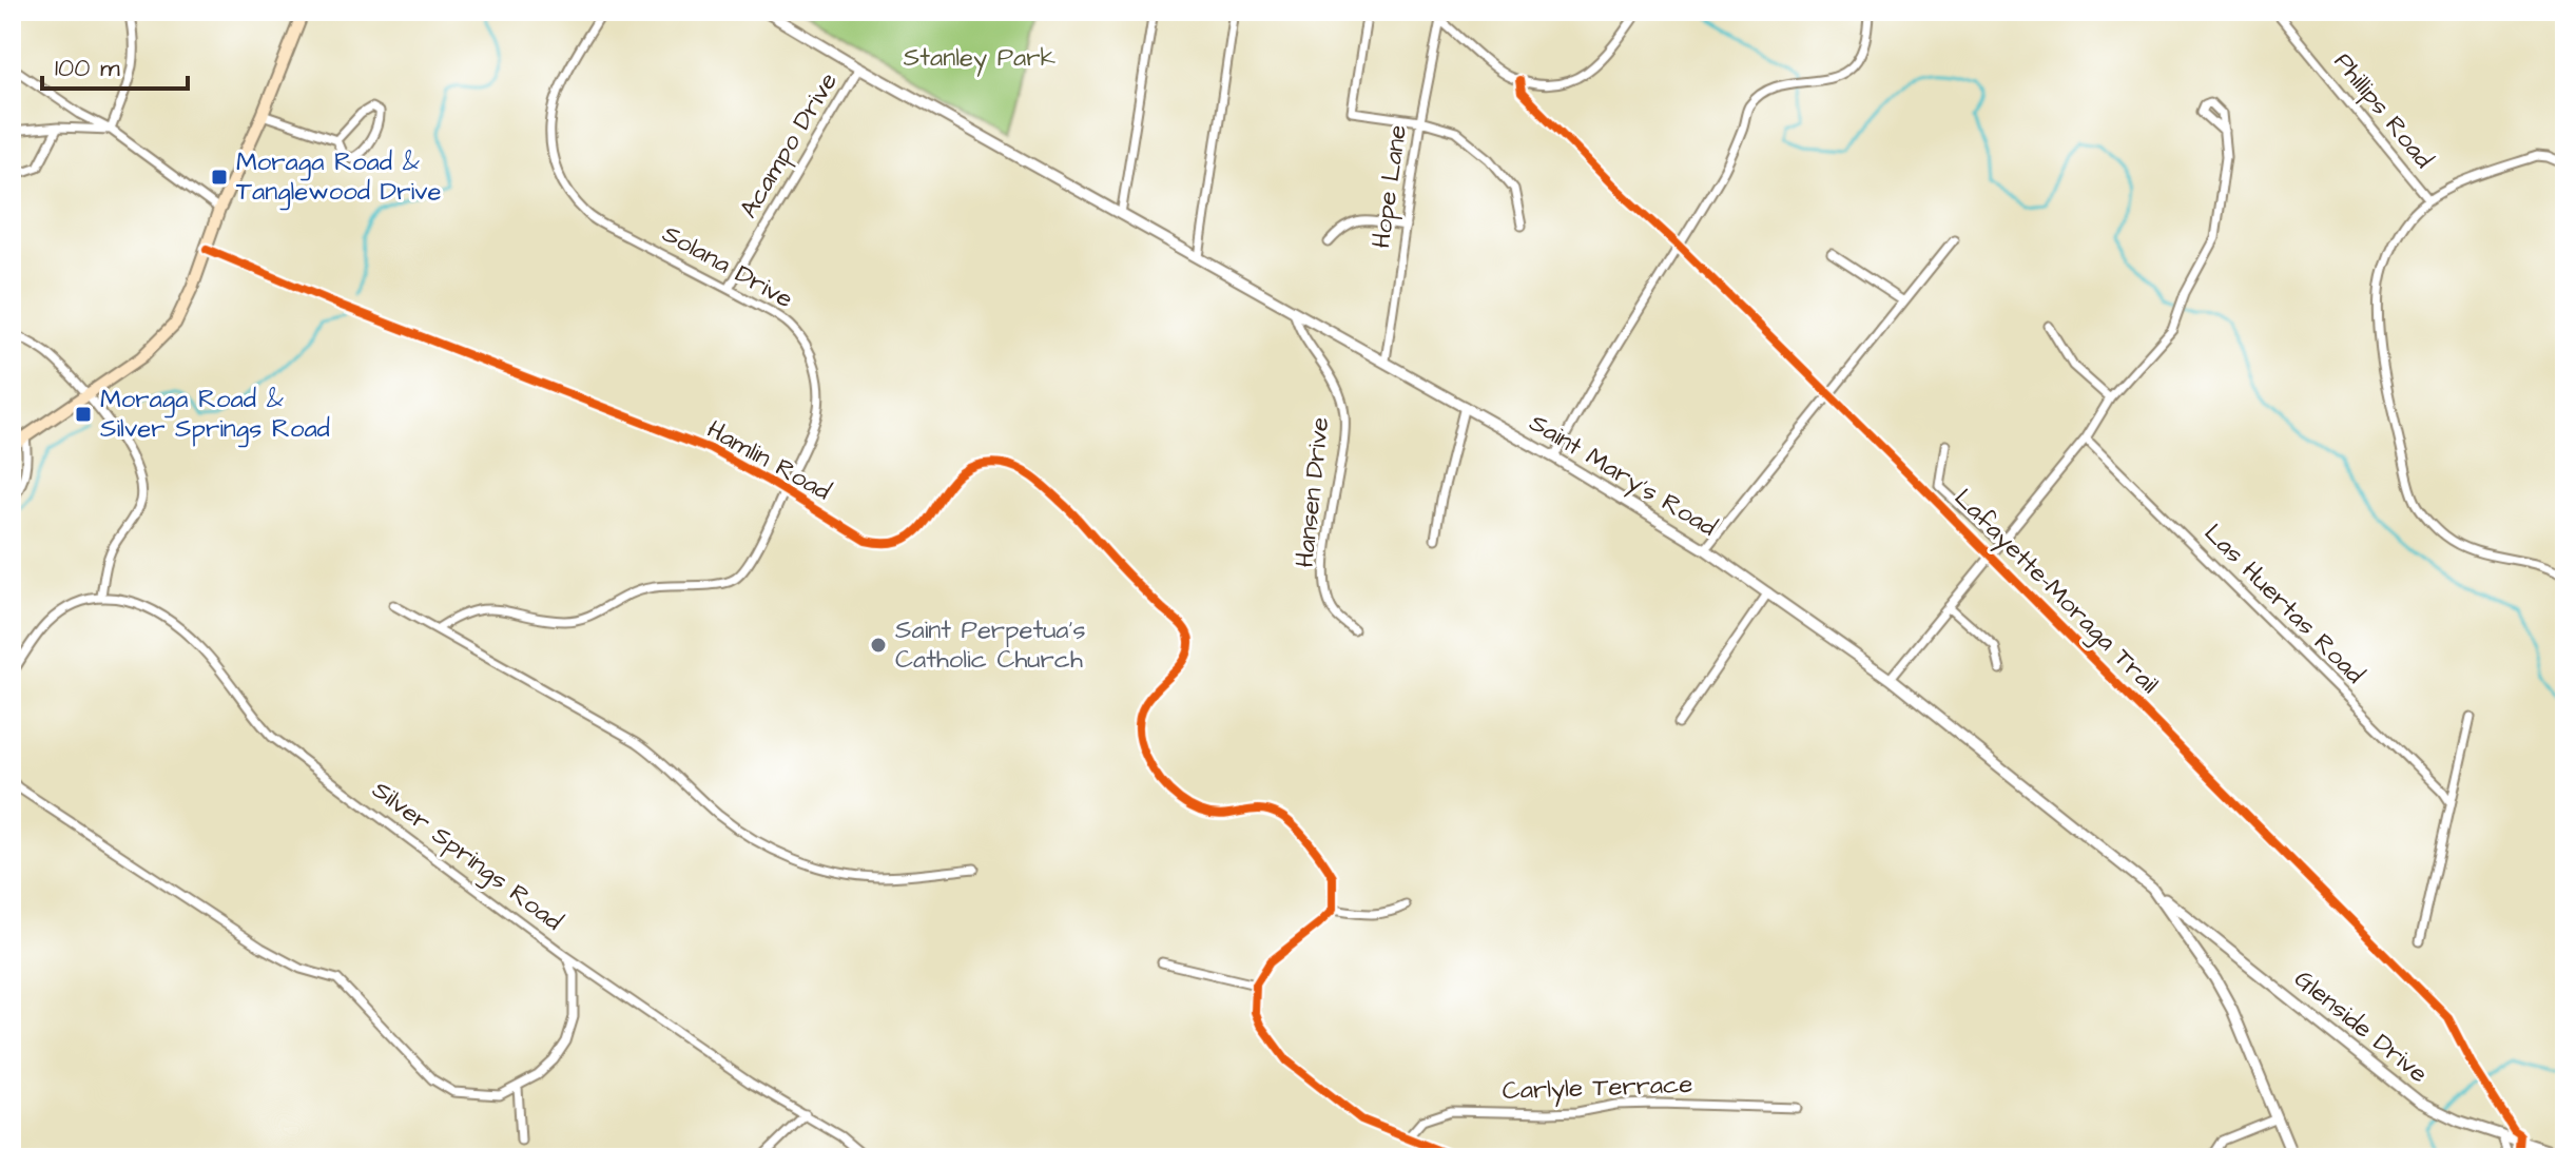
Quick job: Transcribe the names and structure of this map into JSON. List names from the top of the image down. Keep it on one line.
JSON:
{"streets":{"street":["Phillips Road","Acampo Drive","Hope Lane","Solana Drive","Hamlin Road","Saint Mary's Road","Hansen Drive","Las Huertas Road","Silver Springs Road","Glenside Drive","Carlyle Terrace"],"cycle path":["Lafayette-Moraga Trail"]},"crossings":[["Acampo Drive","Solana Drive"],["Acampo Drive","Saint Mary's Road"],["Hope Lane","Saint Mary's Road"],["Solana Drive","Hamlin Road"],["Saint Mary's Road","Hansen Drive"],["Saint Mary's Road","Glenside Drive"]],"parks":["Stanley Park"],"places":{"transit":["Moraga Road & Tanglewood Drive","Moraga Road & Silver Springs Road"],"other":["Saint Perpetua's Catholic Church"]},"scale_bar":"100 m"}
